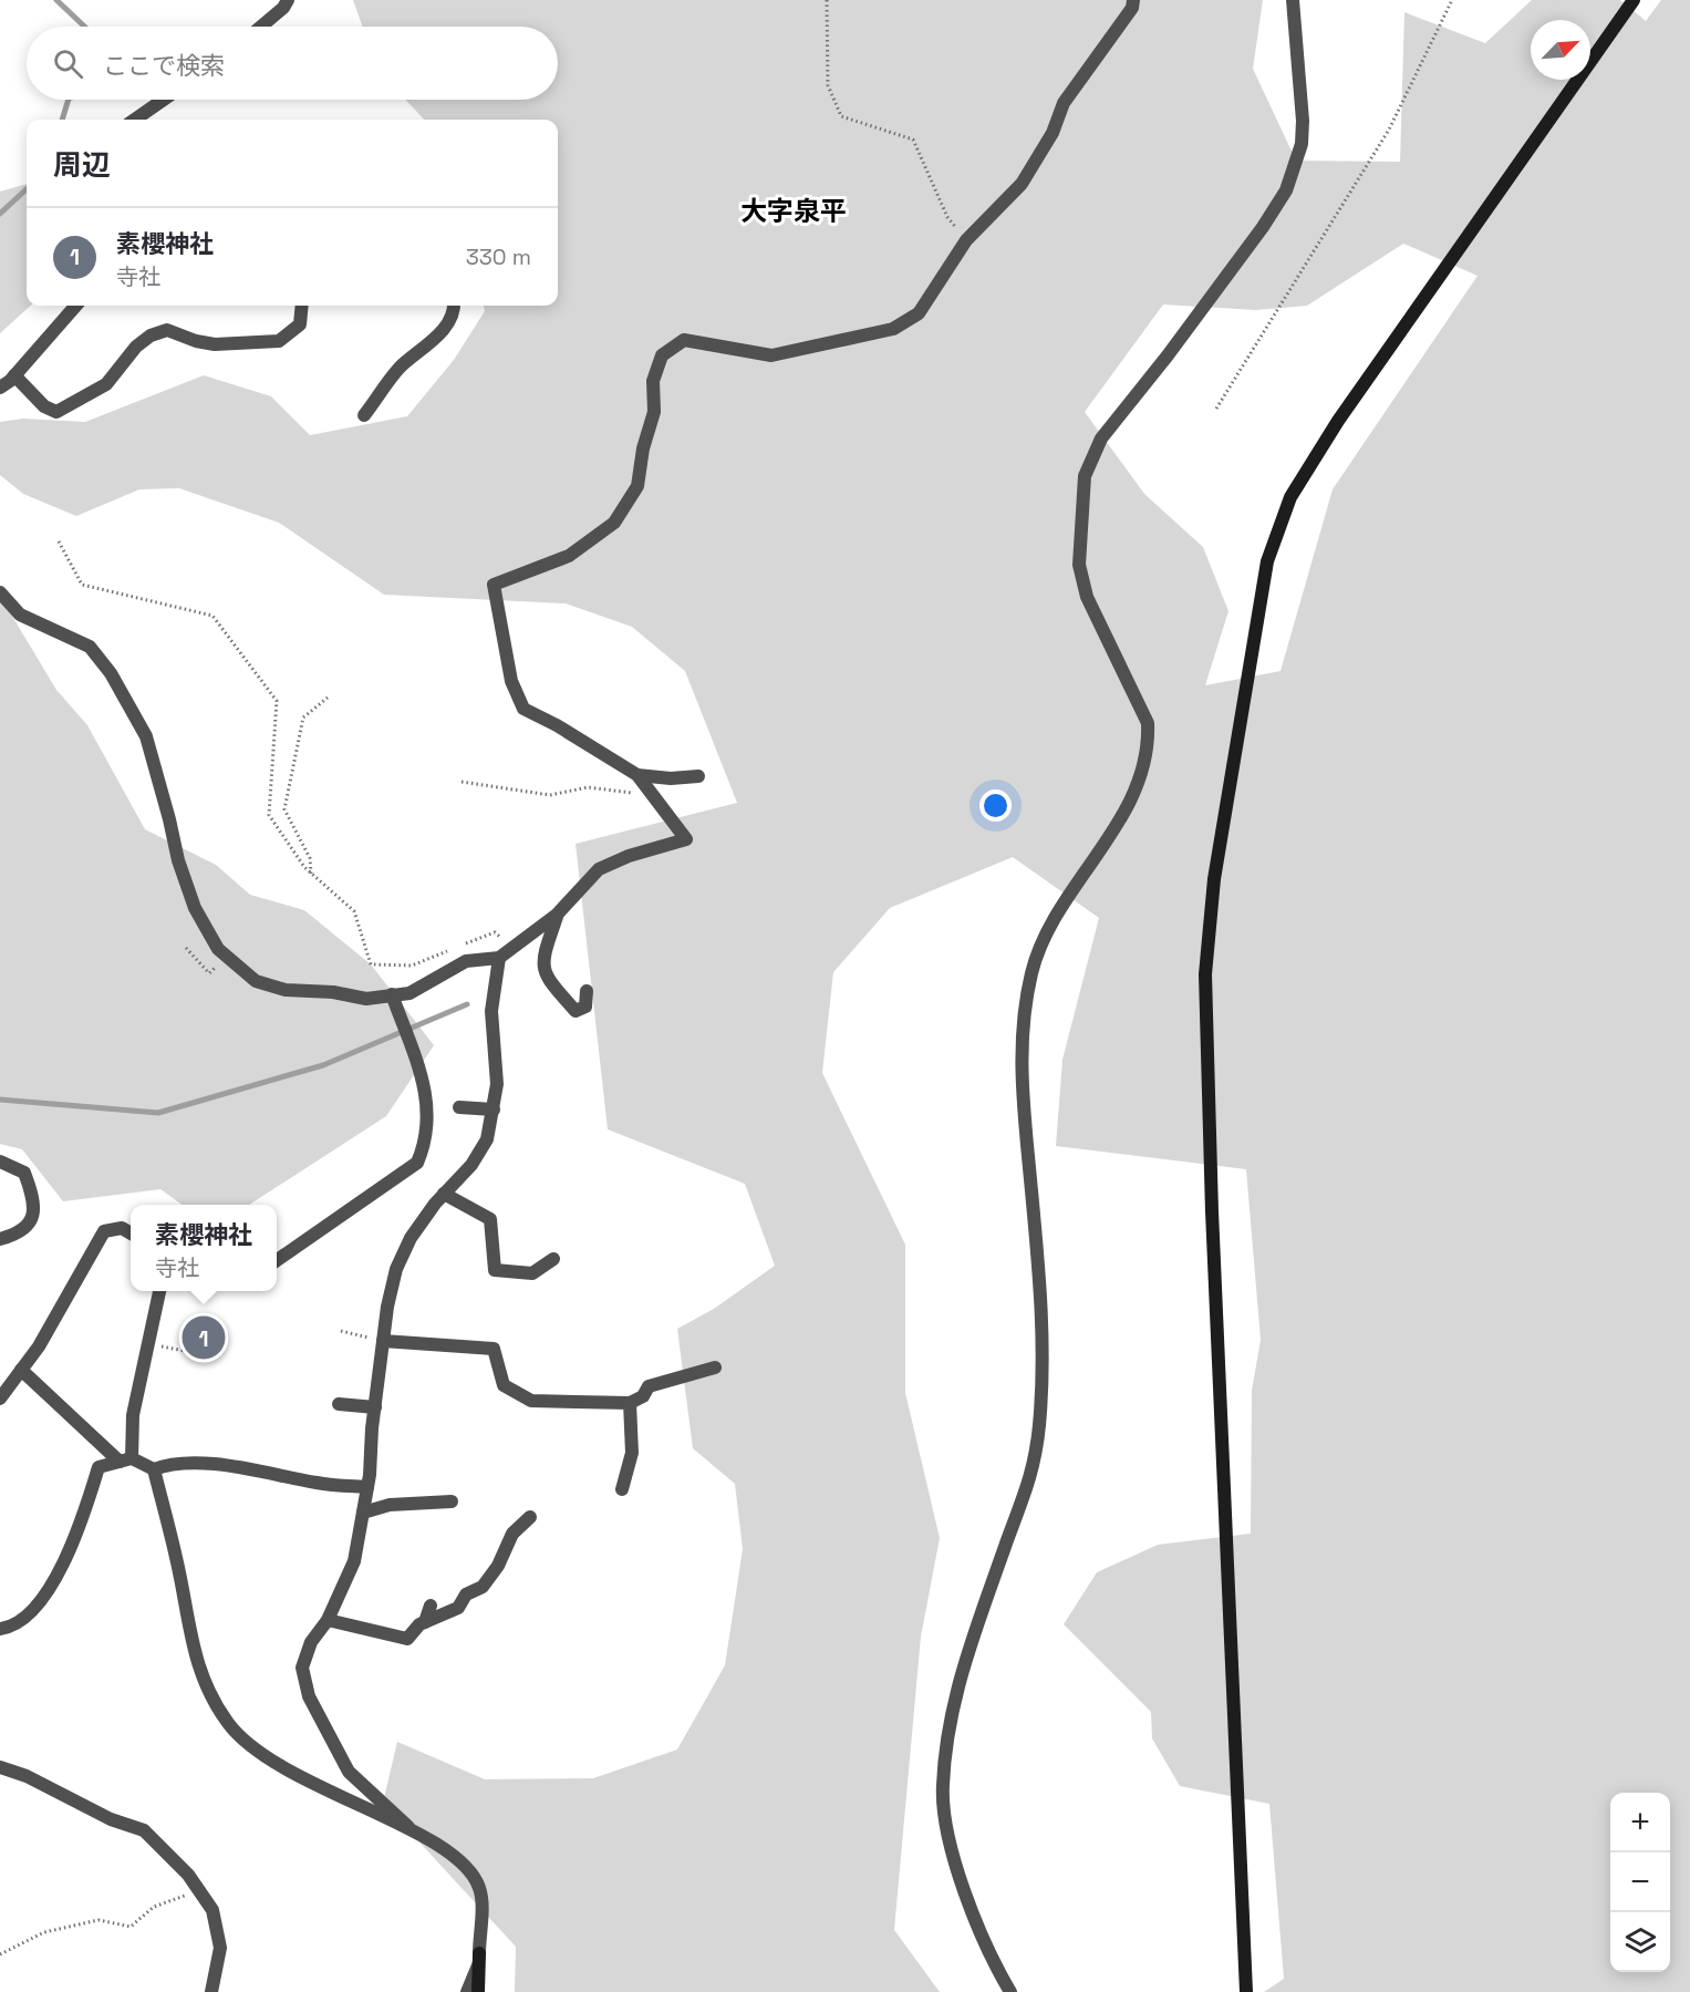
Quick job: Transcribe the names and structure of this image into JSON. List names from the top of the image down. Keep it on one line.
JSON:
{"districts":["大字泉平"],"north":"top right","page":{"search":"ここで検索","heading":"周辺","list":[{"mark":"1","name":"素櫻神社","note":"寺社","value":"330 m"}],"popup":["素櫻神社","寺社"],"pins":"1","map_buttons":["+","−"]}}
